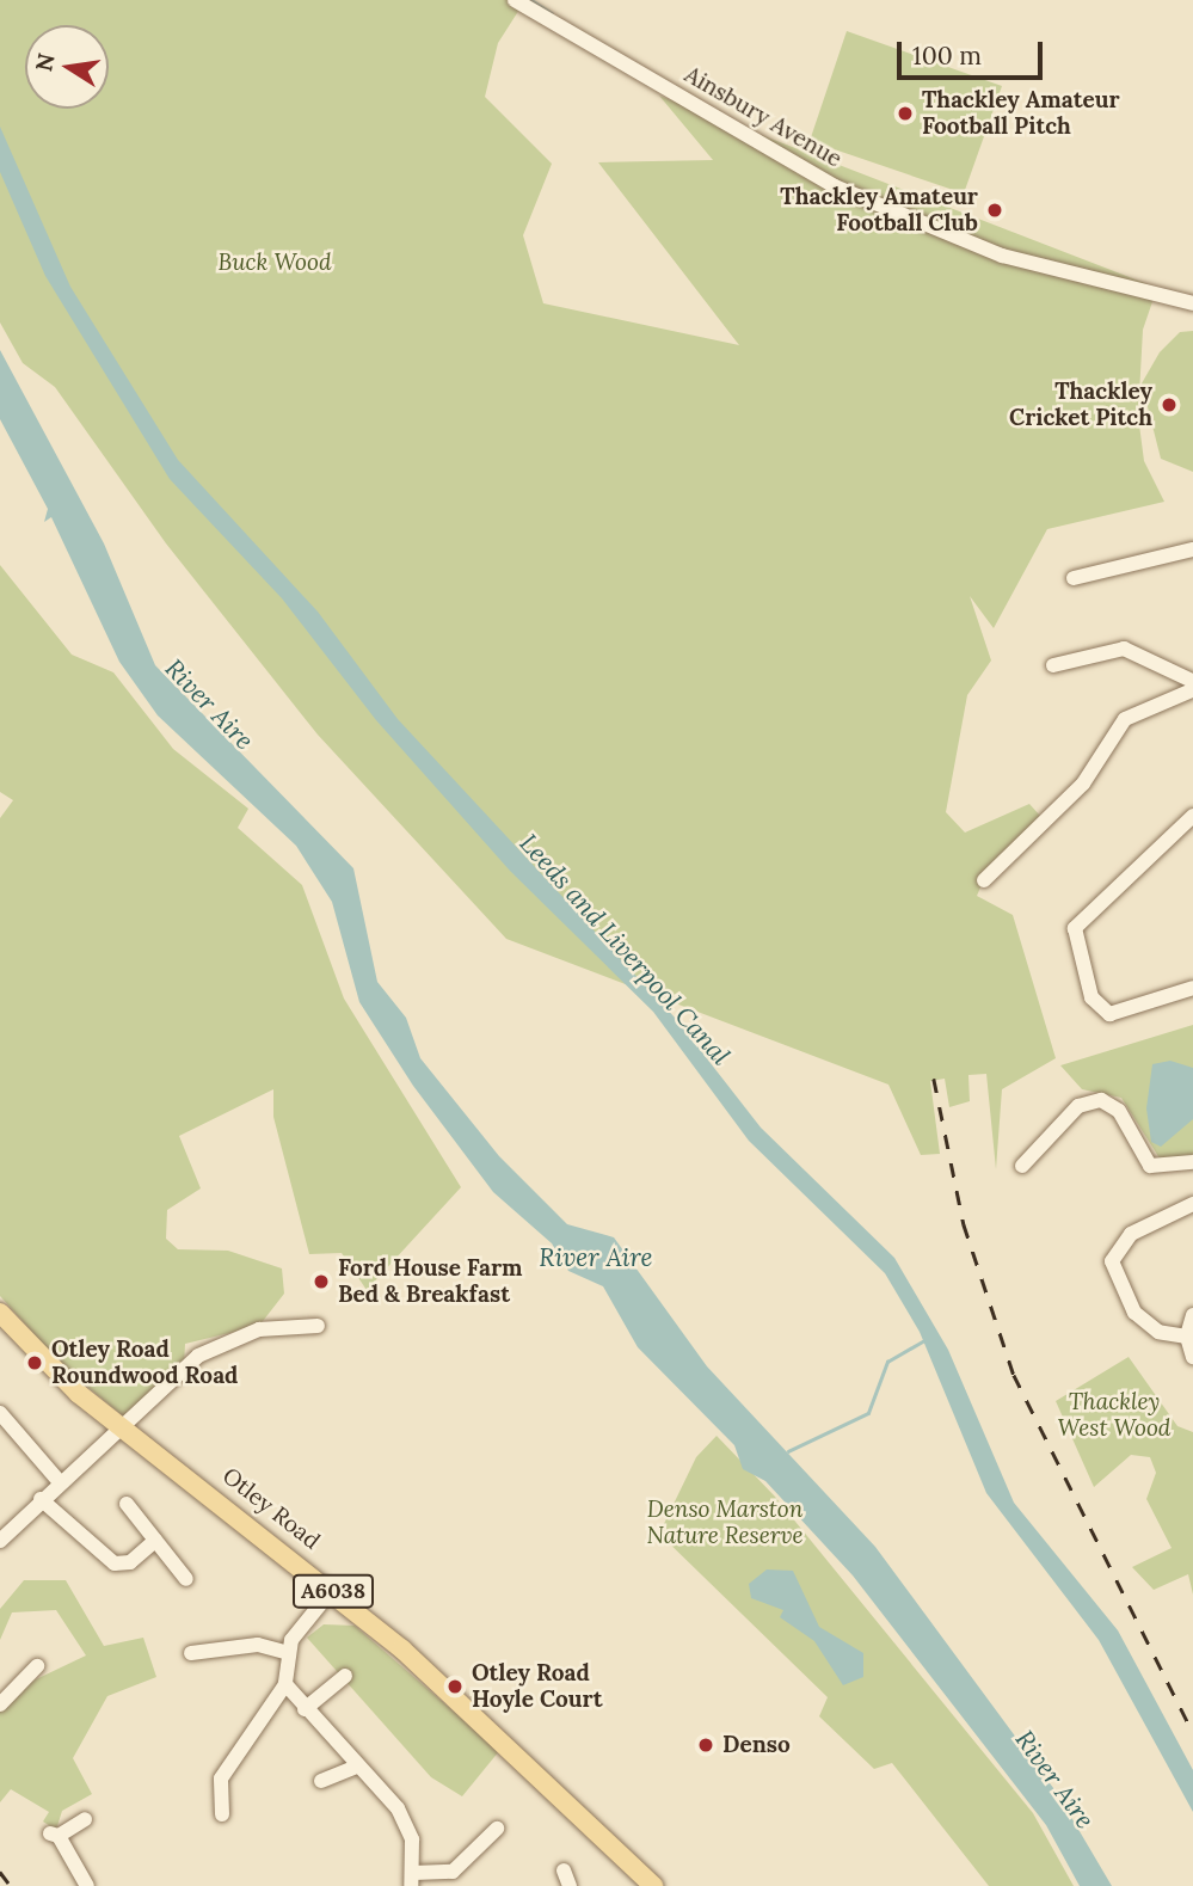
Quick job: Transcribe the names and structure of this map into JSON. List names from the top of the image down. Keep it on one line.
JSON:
{"streets":{"main road":["Otley Road","A6038"],"street":["Ainsbury Avenue"]},"water":["River Aire","Leeds and Liverpool Canal"],"parks":["Buck Wood","Thackley West Wood","Denso Marston Nature Reserve"],"places":["Thackley Amateur Football Pitch","Thackley Amateur Football Club","Thackley Cricket Pitch","Ford House Farm Bed & Breakfast","Otley Road Roundwood Road","Otley Road Hoyle Court","Denso"],"scale_bar":"100 m","north":"left"}
